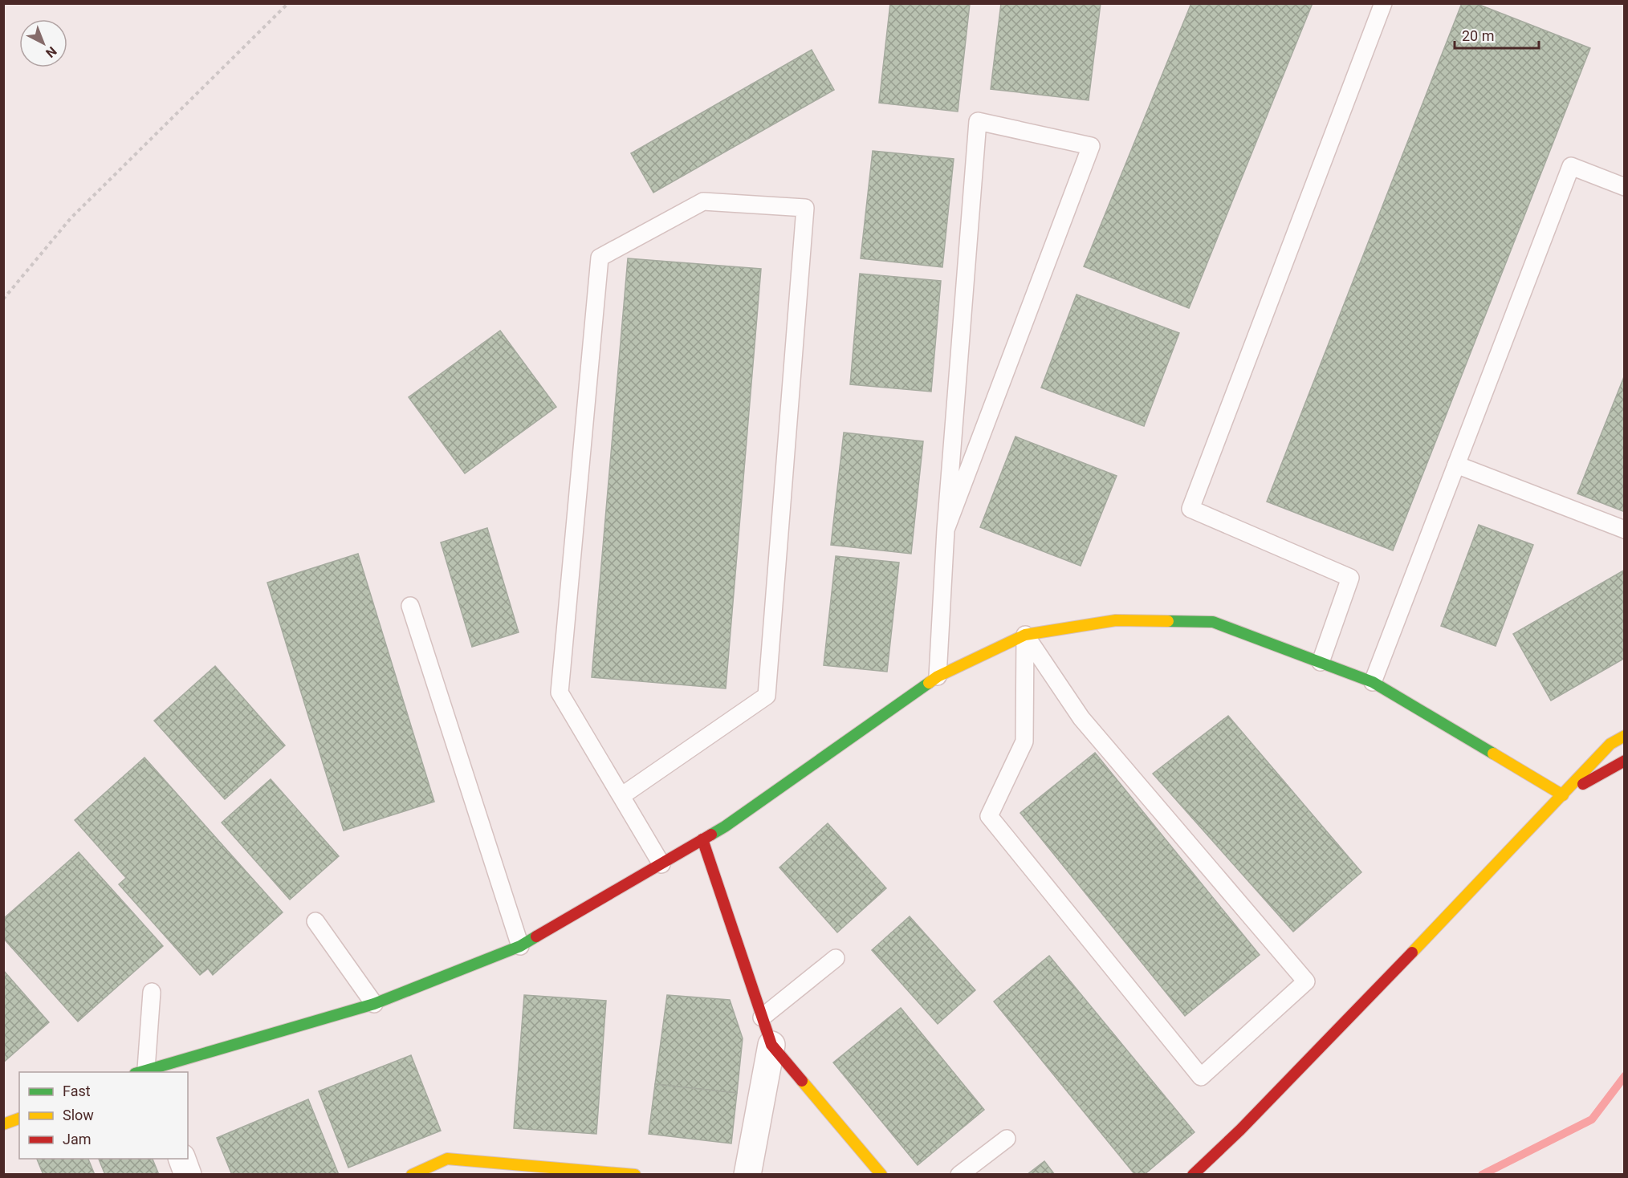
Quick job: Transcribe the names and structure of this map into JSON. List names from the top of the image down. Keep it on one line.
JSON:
{"legend":["Fast","Slow","Jam"],"scale_bar":"20 m","north":"bottom right"}
